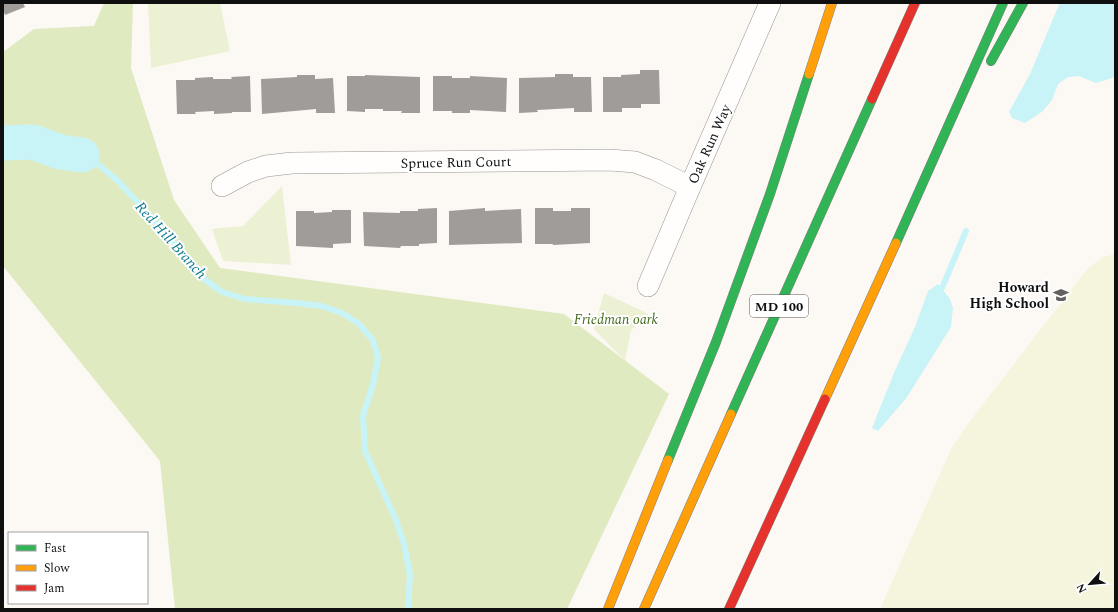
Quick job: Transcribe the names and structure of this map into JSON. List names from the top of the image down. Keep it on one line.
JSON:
{"streets":{"highway":["MD 100"],"street":["Oak Run Way","Spruce Run Court"]},"crossings":[["Oak Run Way","Spruce Run Court"]],"water":["Red Hill Branch"],"parks":["Friedman oark"],"places":{"school or university":["Howard High School"]},"legend":["Fast","Slow","Jam"],"north":"bottom left"}
